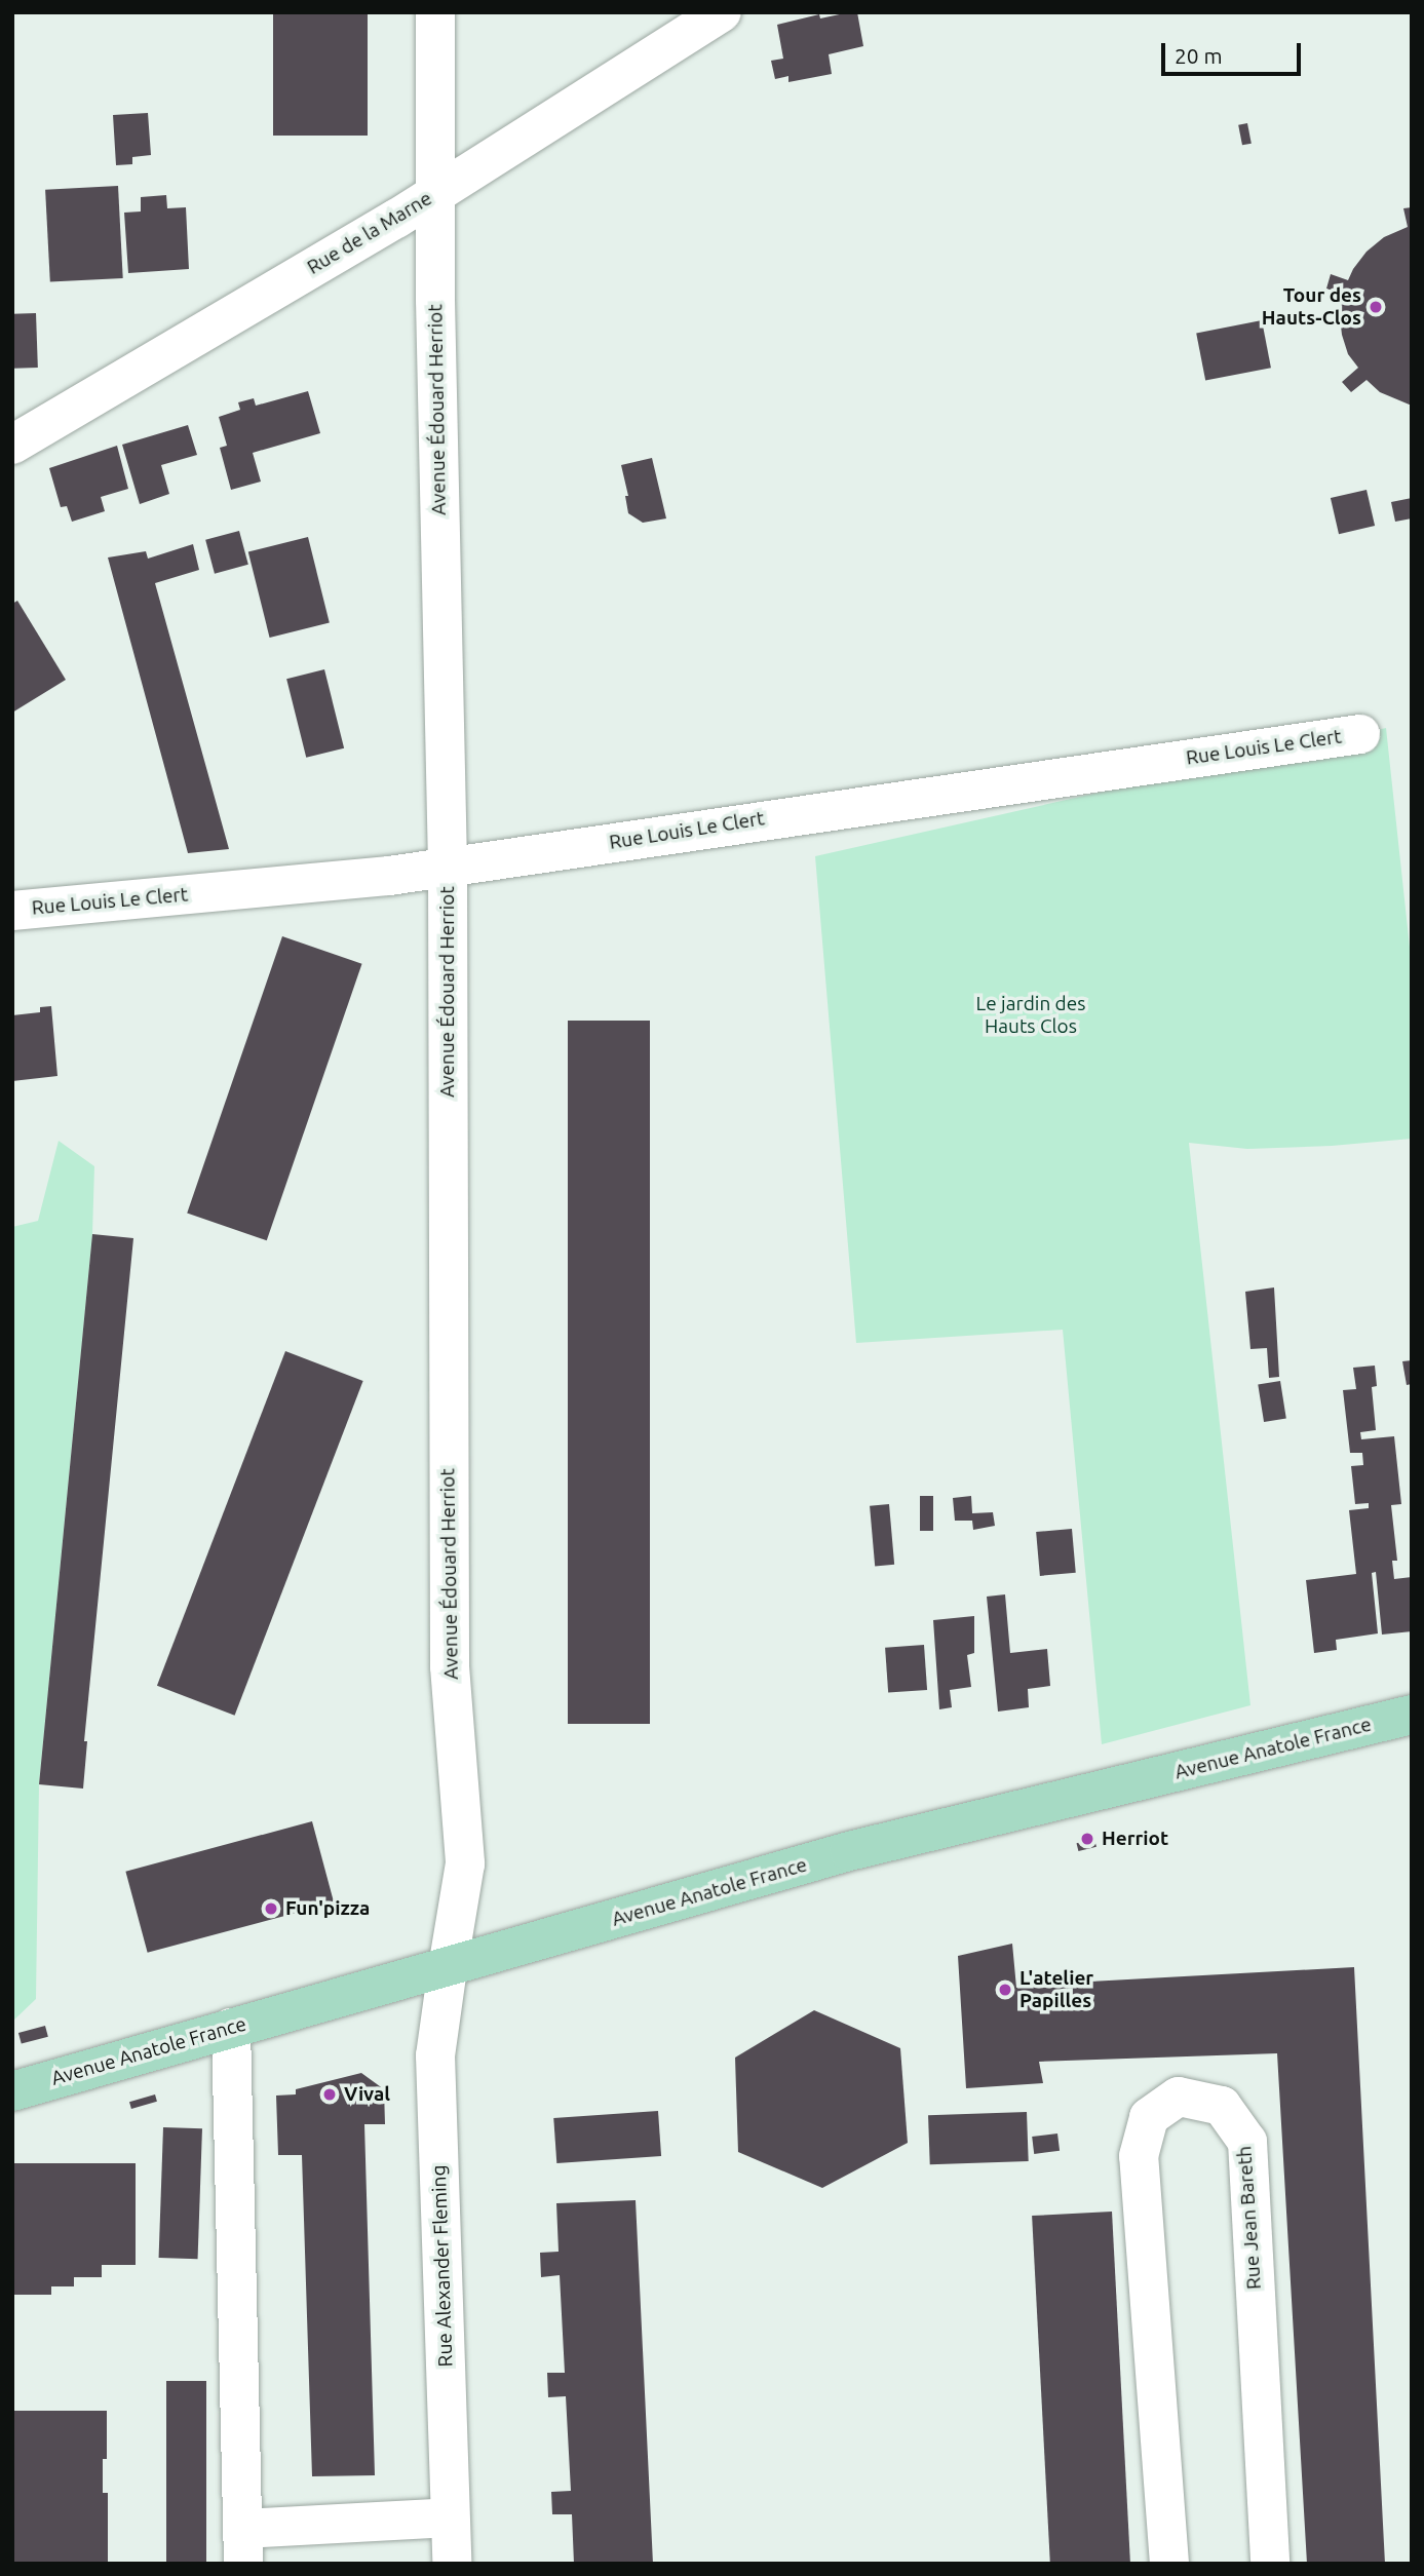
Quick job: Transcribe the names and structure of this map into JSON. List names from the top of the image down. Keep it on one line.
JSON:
{"streets":{"main road":["Avenue Anatole France"],"street":["Rue de la Marne","Avenue Édouard Herriot","Rue Louis Le Clert","Rue Jean Bareth","Rue Alexander Fleming"]},"crossings":[["Rue de la Marne","Avenue Édouard Herriot"],["Avenue Édouard Herriot","Rue Louis Le Clert"],["Avenue Édouard Herriot","Avenue Anatole France"],["Avenue Édouard Herriot","Rue Alexander Fleming"],["Avenue Anatole France","Rue Alexander Fleming"]],"parks":["Le jardin des Hauts Clos"],"places":["Tour des Hauts-Clos","Herriot","Fun'pizza","L'atelier Papilles","Vival"],"scale_bar":"20 m"}
